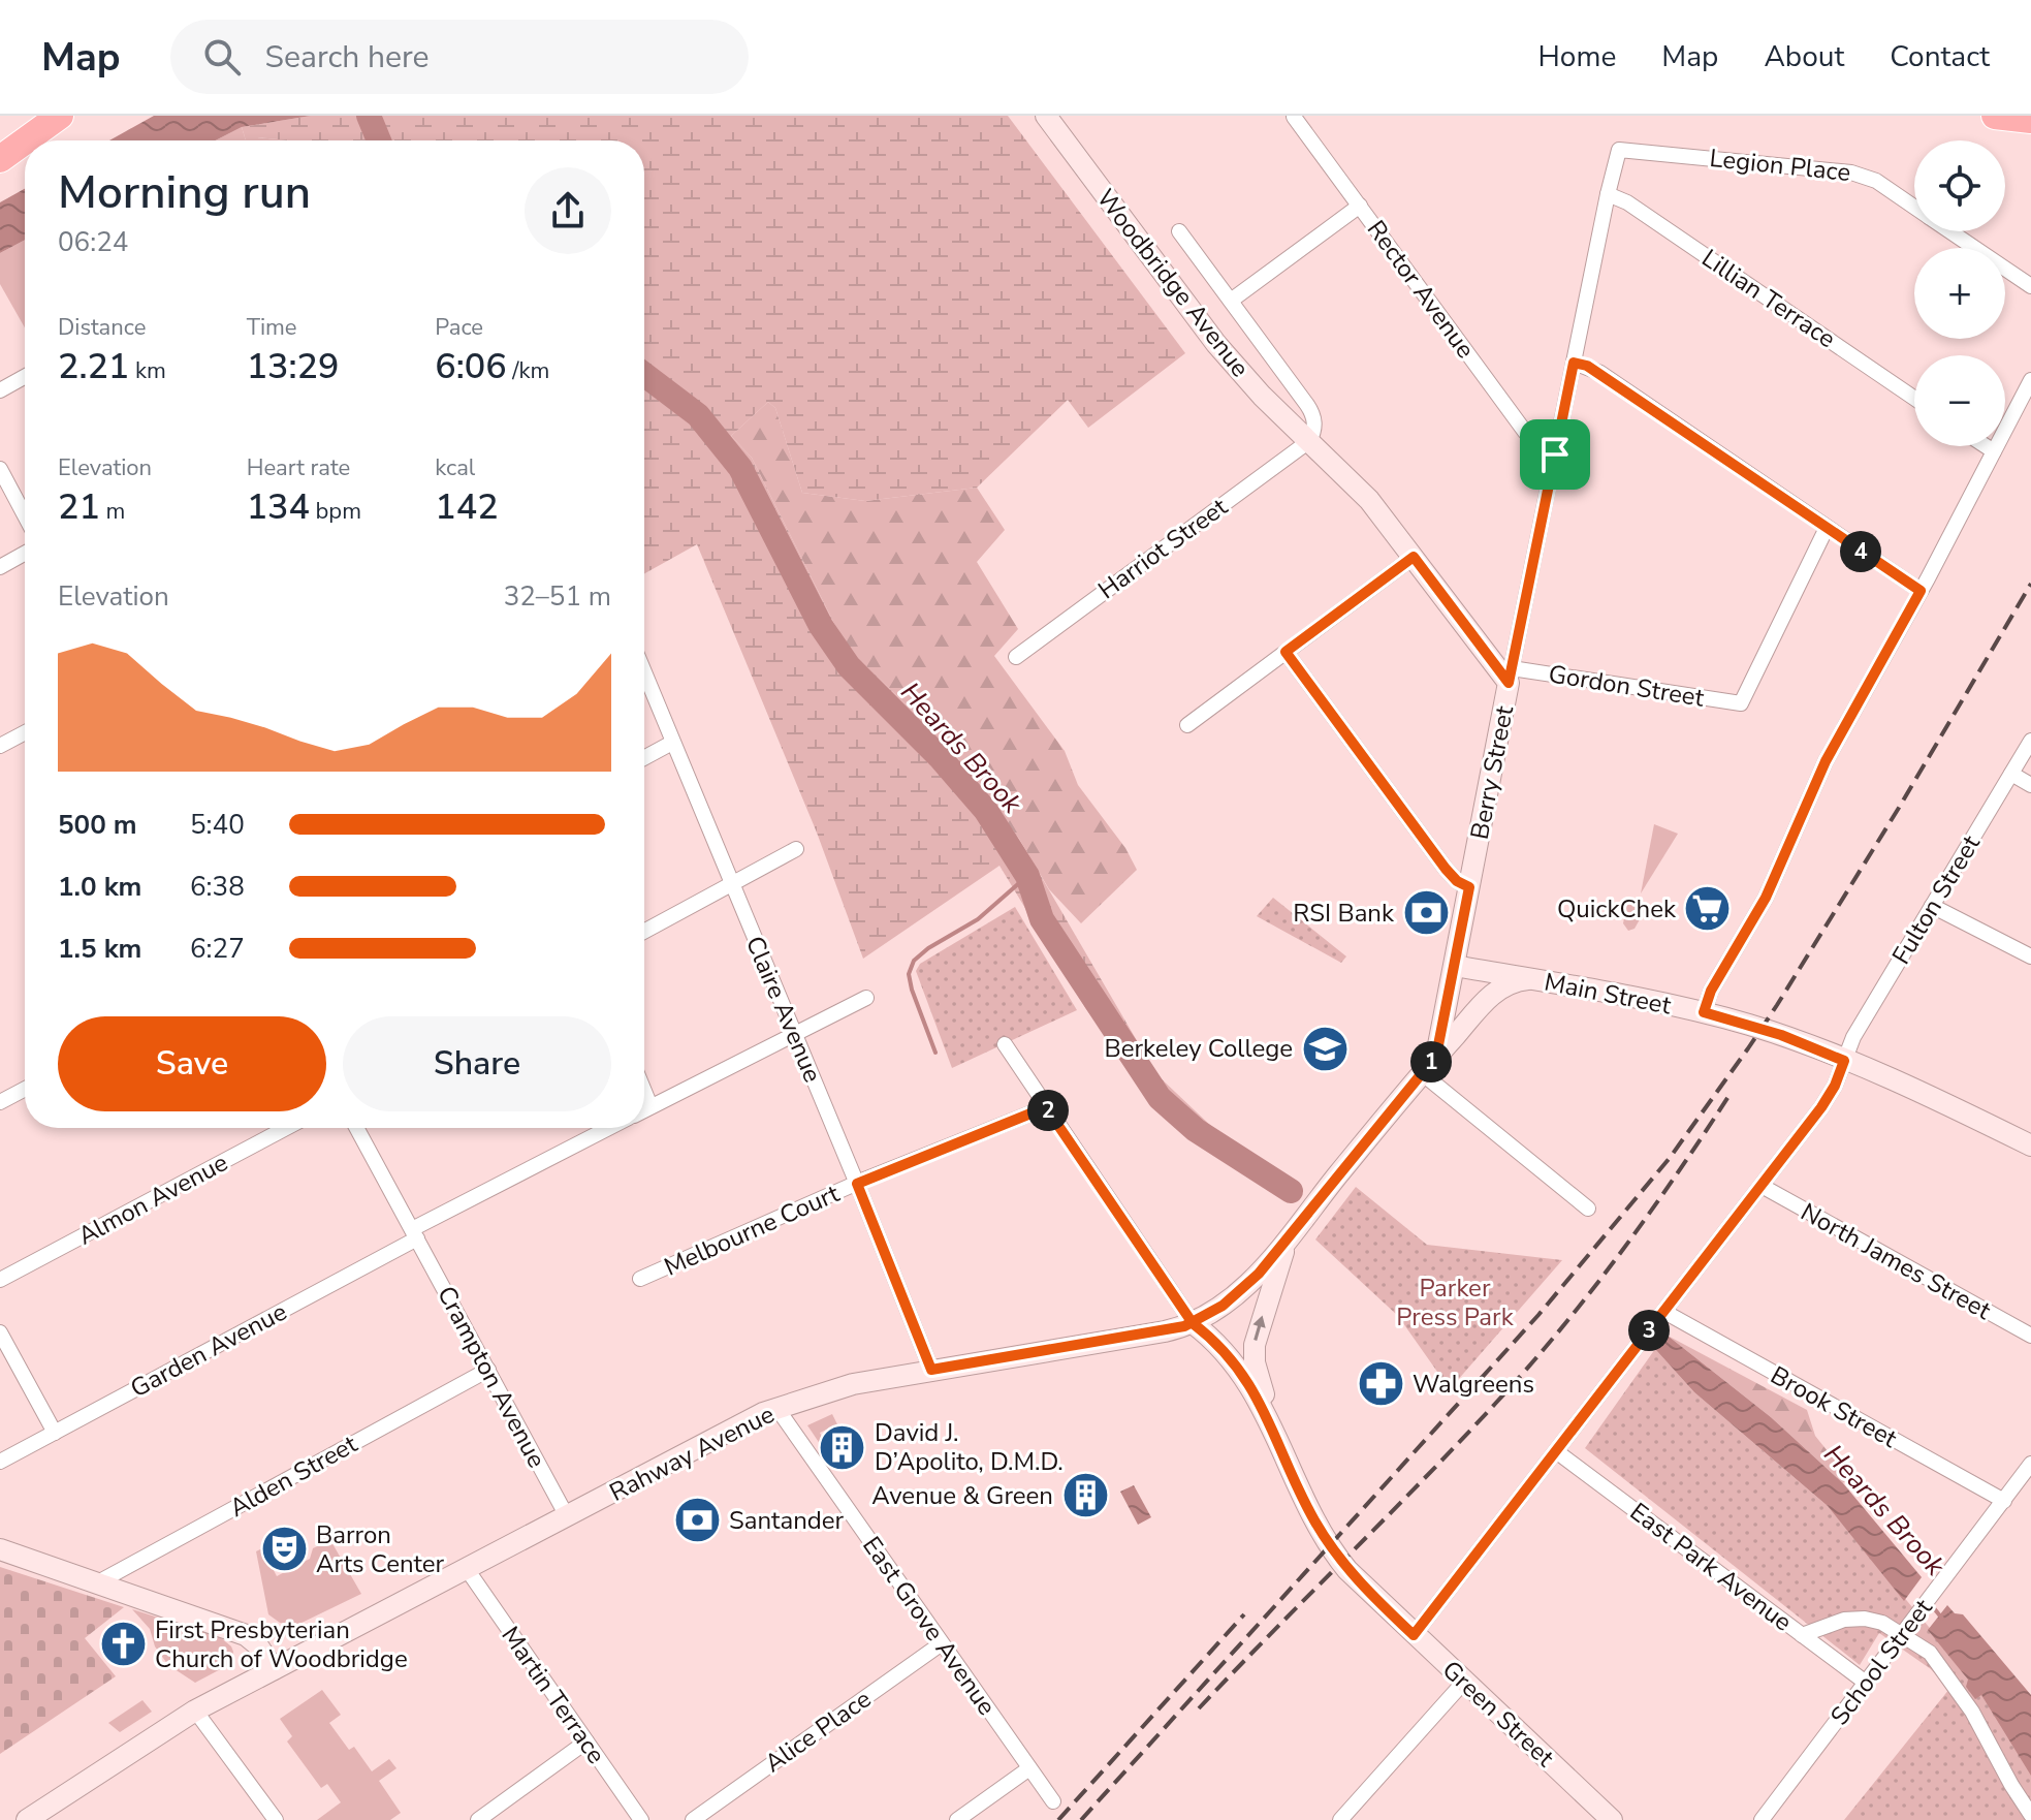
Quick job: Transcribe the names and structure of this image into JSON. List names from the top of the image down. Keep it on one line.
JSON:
{"streets":{"street":["Legion Place","Woodbridge Avenue","Rector Avenue","Lillian Terrace","Harriot Street","Gordon Street","Berry Street","Fulton Street","Main Street","Claire Avenue","Almon Avenue","Melbourne Court","North James Street","Garden Avenue","Crampton Avenue","Brook Street","Rahway Avenue","Alden Street","East Park Avenue","East Grove Avenue","School Street","Martin Terrace","Green Street","Alice Place"]},"crossings":[["Legion Place","Berry Street"],["Woodbridge Avenue","Harriot Street"],["Woodbridge Avenue","Gordon Street"],["Woodbridge Avenue","Berry Street"],["Rector Avenue","Berry Street"],["Lillian Terrace","Berry Street"],["Gordon Street","Berry Street"],["Berry Street","Main Street"],["Berry Street","Rahway Avenue"],["Fulton Street","Main Street"],["Fulton Street","North James Street"],["Fulton Street","Brook Street"],["Fulton Street","East Park Avenue"],["Fulton Street","Green Street"],["Main Street","Rahway Avenue"],["Claire Avenue","Melbourne Court"],["Claire Avenue","Garden Avenue"],["Claire Avenue","Rahway Avenue"],["Garden Avenue","Crampton Avenue"],["Crampton Avenue","Rahway Avenue"],["Crampton Avenue","Alden Street"],["Brook Street","School Street"],["Rahway Avenue","East Grove Avenue"],["Rahway Avenue","Martin Terrace"],["Rahway Avenue","Green Street"],["East Park Avenue","School Street"],["East Grove Avenue","Alice Place"]],"water":["Heards Brook"],"parks":["Parker Press Park"],"places":{"supermarket":["QuickChek"],"bank":["RSI Bank","Santander"],"school or university":["Berkeley College"],"pharmacy":["Walgreens"],"building":["David J. D’Apolito, D.M.D.","Avenue & Green"],"theatre":["Barron Arts Center"],"church":["First Presbyterian Church of Woodbridge"]},"page":{"header":"Map","search":"Search here","nav":["Home","Map","About","Contact"],"map_buttons":["+","−"],"heading":["Morning run","06:24"],"stats":[["Distance","2.21 km"],["Time","13:29"],["Pace","6:06 /km"],["Elevation","21 m"],["Heart rate","134 bpm"],["kcal","142"]],"pins":["4","1","2","3"],"chart":["Elevation","32–51 m"],"list":[{"name":"500 m","note":"5:40"},{"name":"1.0 km","note":"6:38"},{"name":"1.5 km","note":"6:27"}],"buttons":["Save","Share"]}}
